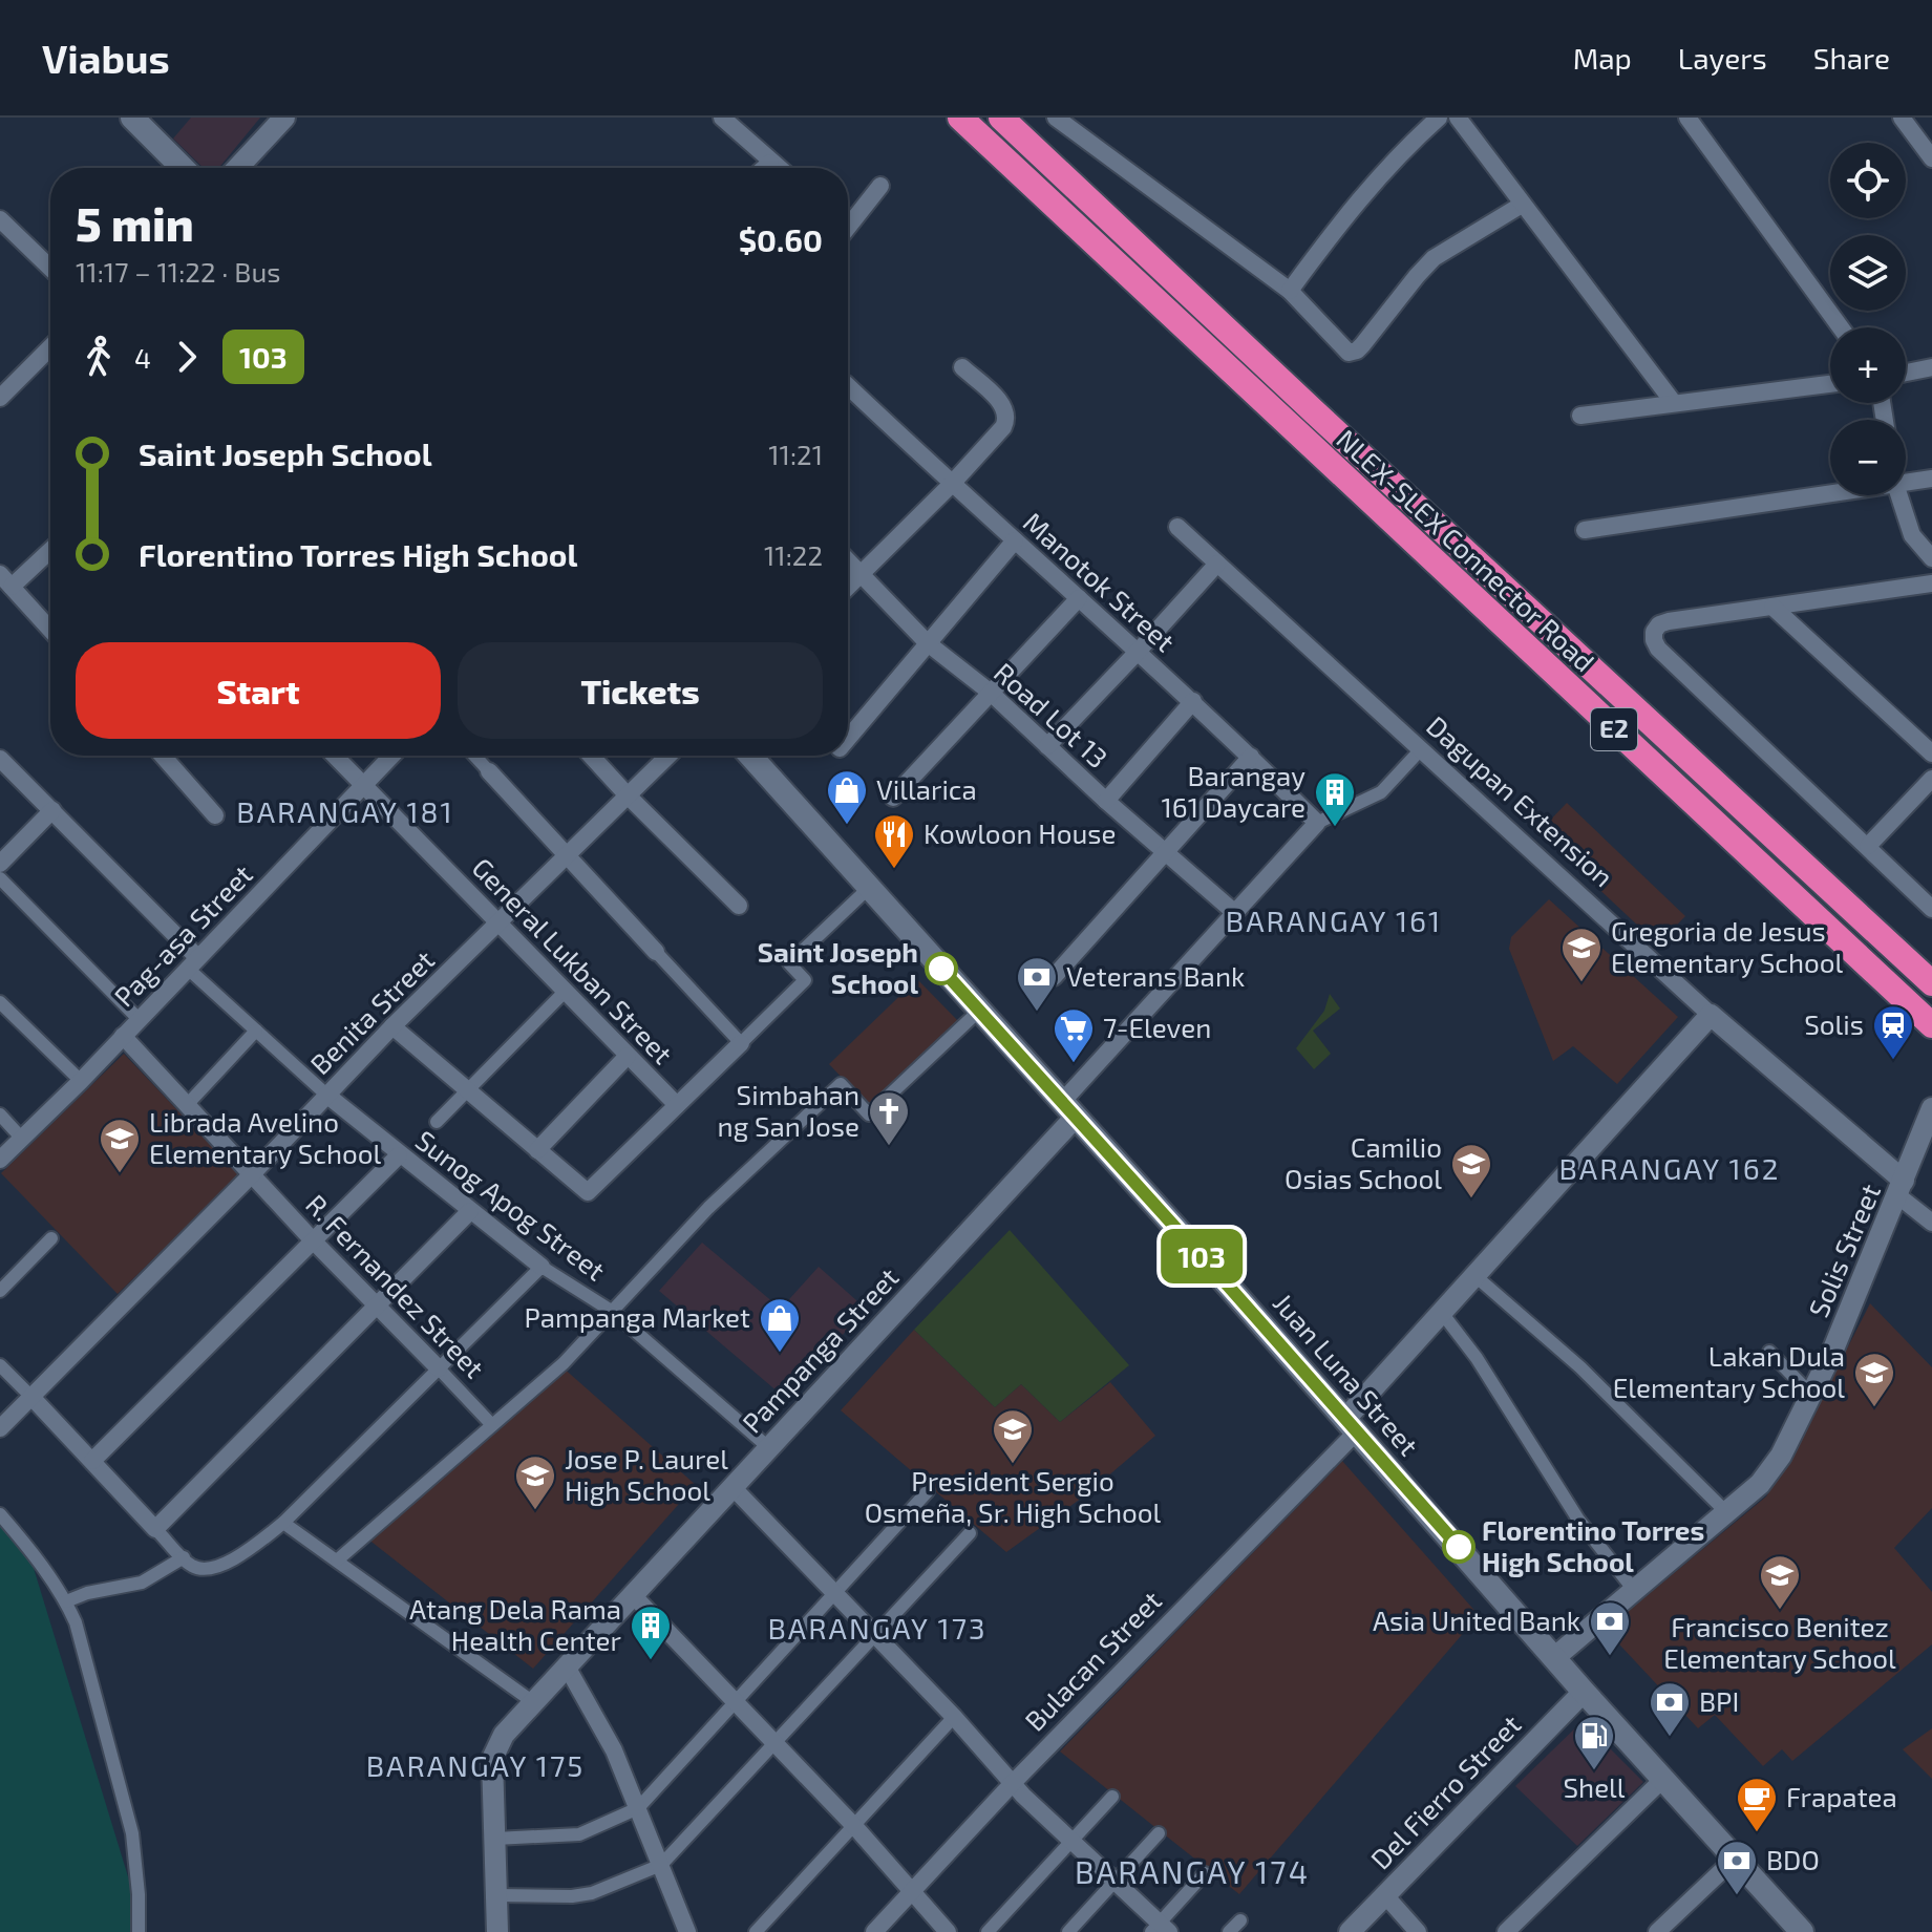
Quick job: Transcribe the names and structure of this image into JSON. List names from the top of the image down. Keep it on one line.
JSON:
{"streets":{"highway":["NLEX-SLEX Connector Road","E2"],"main road":["Juan Luna Street"],"street":["Manotok Street","Road Lot 13","Dagupan Extension","Pag-asa Street","General Lukban Street","Benita Street","Sunog Apog Street","Solis Street","R. Fernandez Street","Pampanga Street","Bulacan Street","Del Fierro Street"]},"crossings":[["Manotok Street","Pampanga Street"],["Road Lot 13","Pampanga Street"],["Dagupan Extension","Solis Street"],["Dagupan Extension","Pampanga Street"],["Dagupan Extension","Bulacan Street"],["Pag-asa Street","General Lukban Street"],["Pag-asa Street","Sunog Apog Street"],["Pag-asa Street","R. Fernandez Street"],["General Lukban Street","Benita Street"],["Benita Street","Sunog Apog Street"],["Benita Street","R. Fernandez Street"],["Sunog Apog Street","Pampanga Street"],["Solis Street","Juan Luna Street"],["Pampanga Street","Juan Luna Street"],["Juan Luna Street","Bulacan Street"],["Juan Luna Street","Del Fierro Street"]],"districts":["BARANGAY 181","BARANGAY 161","BARANGAY 162","BARANGAY 173","BARANGAY 175","BARANGAY 174"],"places":{"shop":["Villarica","Pampanga Market"],"building":["Barangay 161 Daycare","Atang Dela Rama Health Center"],"restaurant":["Kowloon House"],"other":["Saint Joseph School","Florentino Torres High School"],"school or university":["Gregoria de Jesus Elementary School","Librada Avelino Elementary School","Camilio Osias School","Lakan Dula Elementary School","President Sergio Osmeña, Sr. High School","Jose P. Laurel High School","Francisco Benitez Elementary School"],"bank":["Veterans Bank","Asia United Bank","BPI","BDO"],"station":["Solis"],"supermarket":["7-Eleven"],"church":["Simbahan ng San Jose"],"fuel station":["Shell"],"cafe":["Frapatea"]},"lines":["bus line 103"],"page":{"header":"Viabus","nav":["Map","Layers","Share"],"on_map":"103","map_buttons":["+","−"],"heading":["5 min","11:17 – 11:22 · Bus","$0.60"],"legs":["4","103"],"list":[{"name":"Saint Joseph School","value":"11:21"},{"name":"Florentino Torres High School","value":"11:22"}],"buttons":["Start","Tickets"]}}
